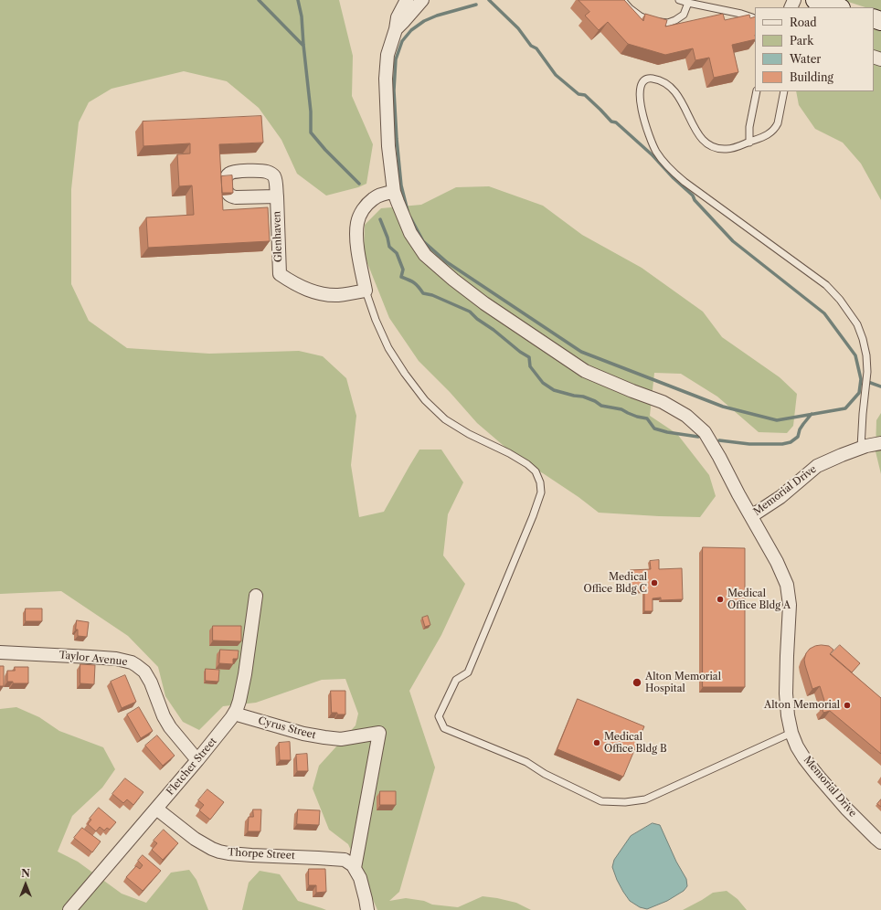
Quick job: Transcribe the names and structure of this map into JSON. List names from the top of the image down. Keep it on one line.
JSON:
{"streets":{"street":["Glenhaven","Memorial Drive","Taylor Avenue","Cyrus Street","Fletcher Street","Thorpe Street"]},"crossings":[["Taylor Avenue","Fletcher Street"],["Cyrus Street","Fletcher Street"],["Cyrus Street","Thorpe Street"],["Fletcher Street","Thorpe Street"]],"places":["Medical Office Bldg C","Medical Office Bldg A","Alton Memorial Hospital","Alton Memorial","Medical Office Bldg B"],"legend":["Road","Park","Water","Building"],"north":"top"}
